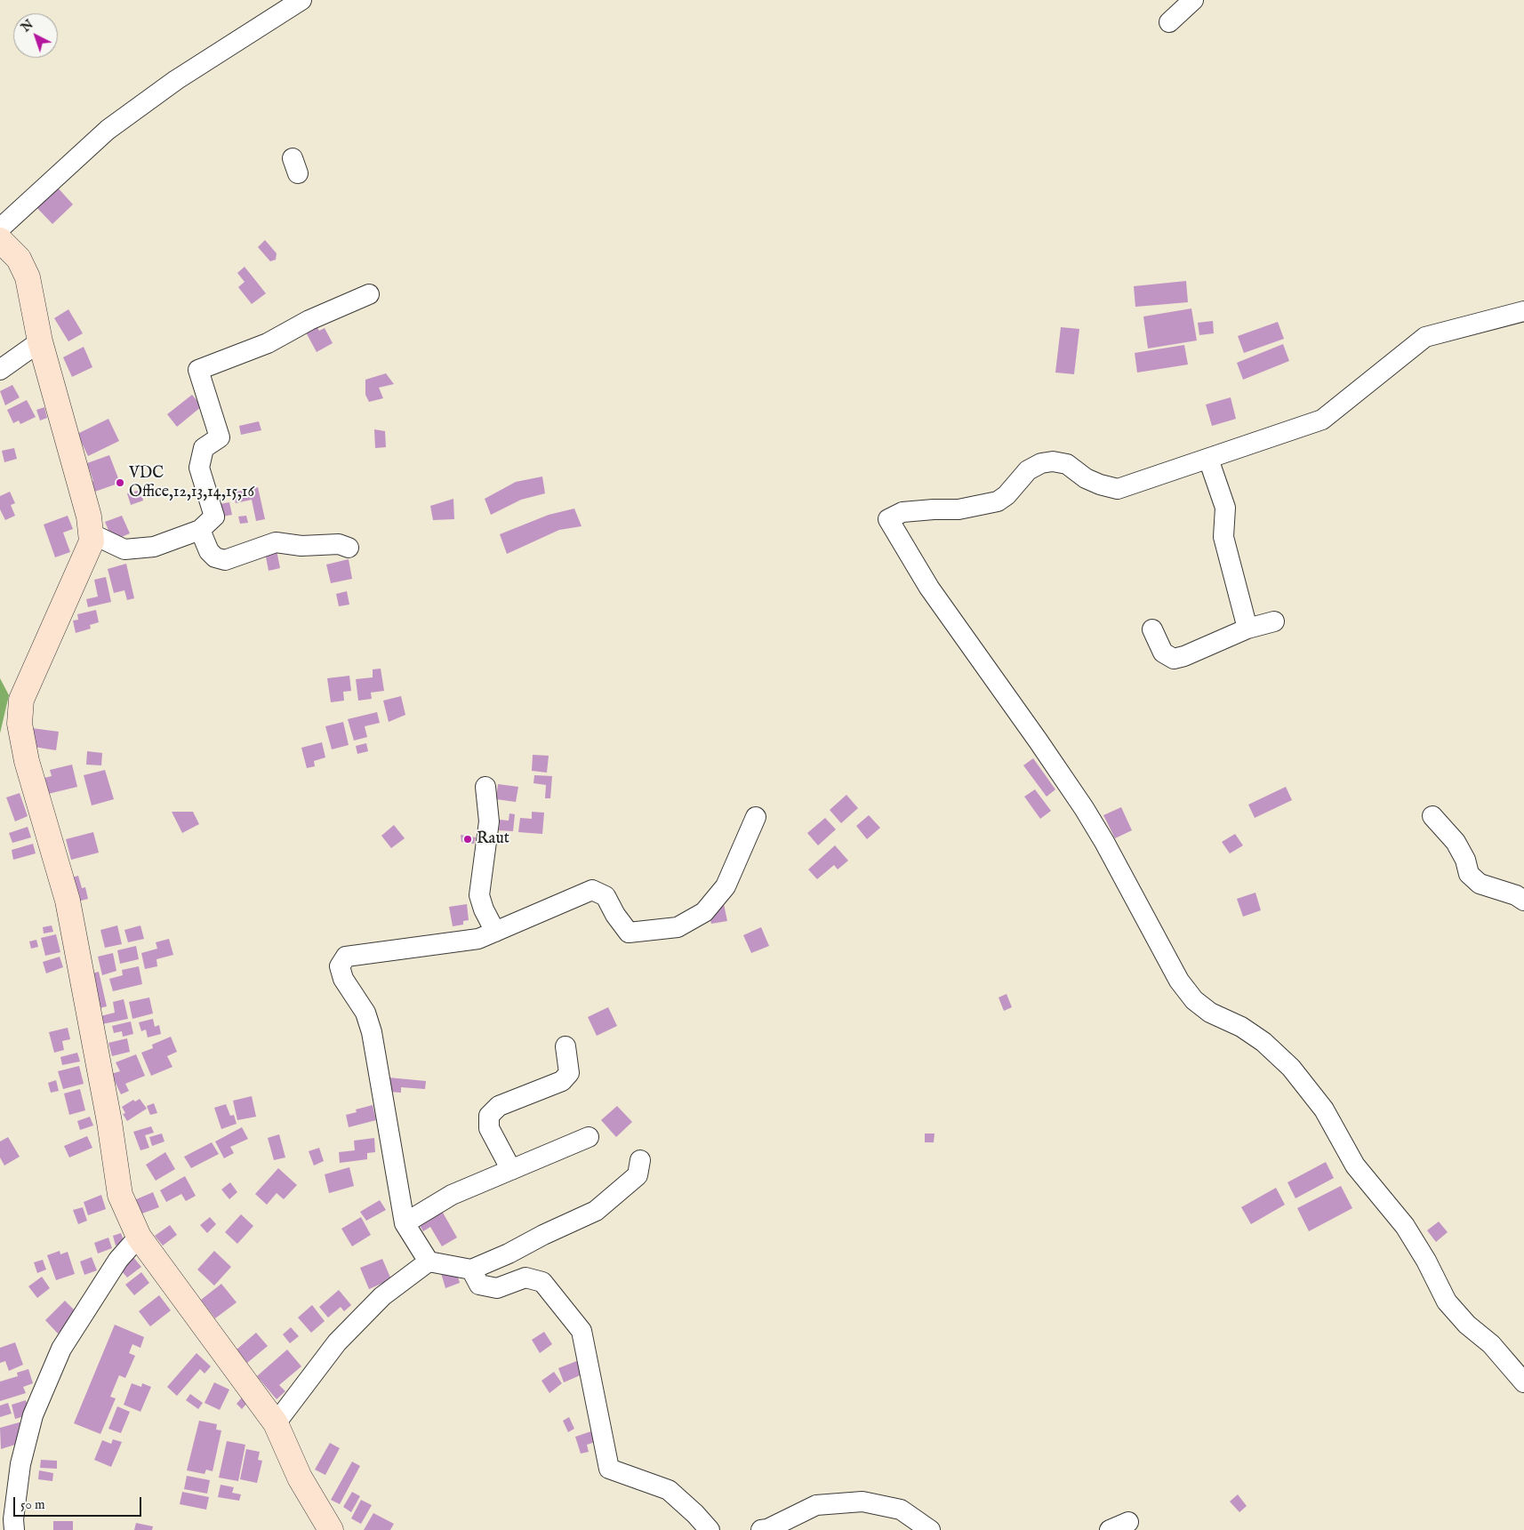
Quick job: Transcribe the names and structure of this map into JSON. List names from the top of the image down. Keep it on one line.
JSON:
{"places":["VDC Office,12,13,14,15,16","Raut"],"scale_bar":"50 m","north":"top left"}
